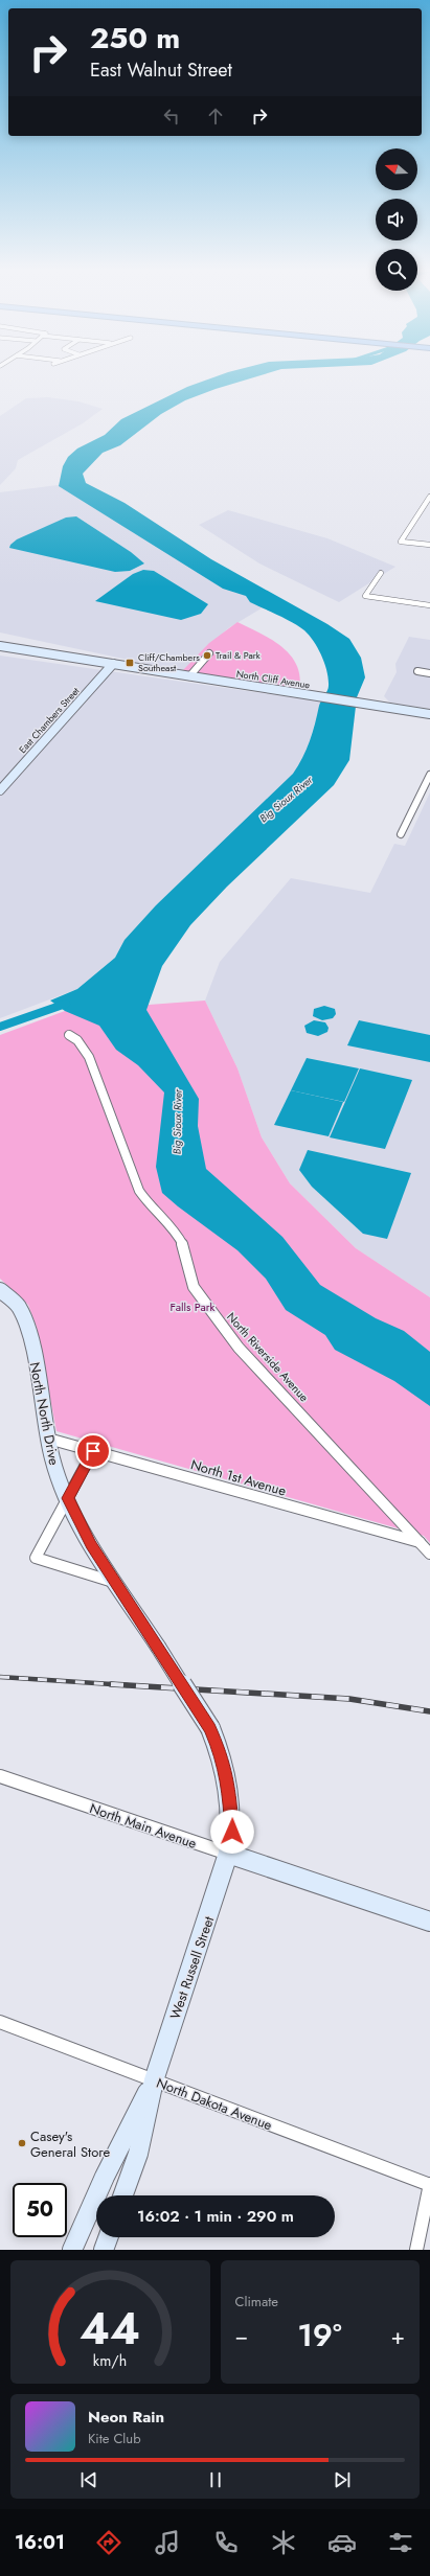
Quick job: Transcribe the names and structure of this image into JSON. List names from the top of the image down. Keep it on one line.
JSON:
{"streets":{"main road":["North Cliff Avenue","East Chambers Street","North North Drive","North Main Avenue","West Russell Street"],"street":["North Riverside Avenue","North 1st Avenue","North Dakota Avenue"]},"crossings":[["North Cliff Avenue","East Chambers Street"],["North Riverside Avenue","North 1st Avenue"],["North North Drive","North 1st Avenue"],["North North Drive","North Main Avenue"],["North North Drive","West Russell Street"],["North Main Avenue","West Russell Street"],["West Russell Street","North Dakota Avenue"]],"water":["Big Sioux River"],"parks":["Falls Park"],"places":{"other":["Trail & Park","Casey's General Store"],"transit":["Cliff/Chambers Southeast"]},"north":"left","page":{"turn":["250 m","East Walnut Street"],"limit":"50","trip":"16:02 · 1 min · 290 m","tile":"Climate","heat":["−","19°","+"],"song":["Neon Rain","Kite Club"],"tabs":"16:01","gauge":["44","km/h"]}}
